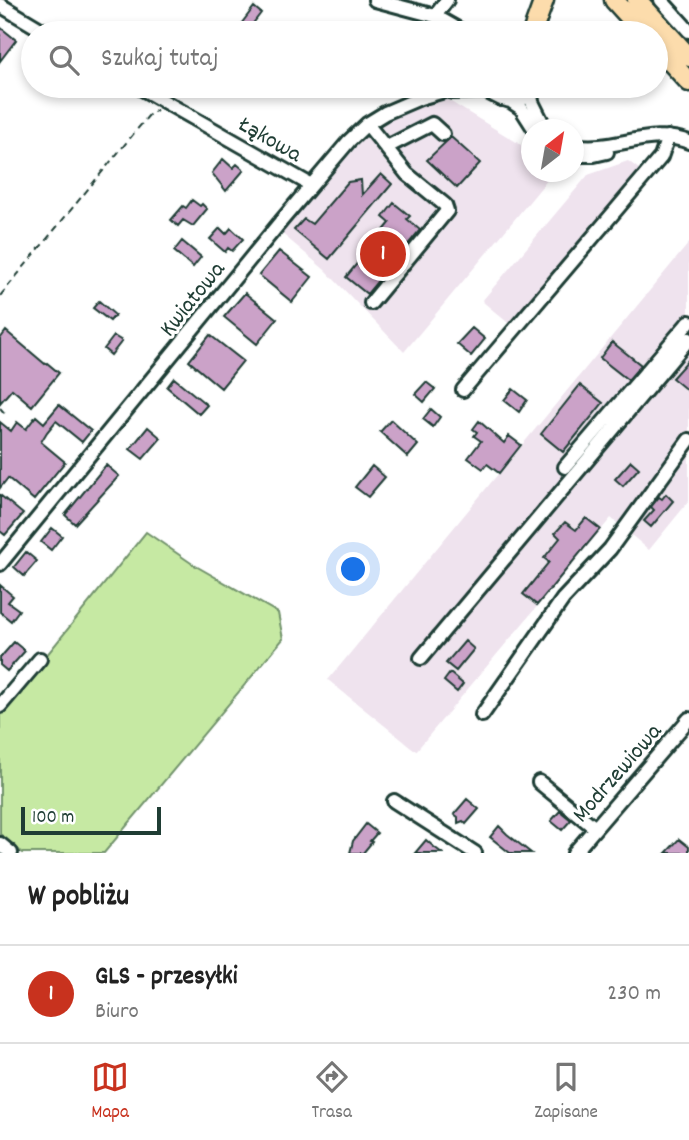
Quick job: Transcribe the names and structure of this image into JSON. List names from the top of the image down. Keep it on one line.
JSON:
{"streets":{"street":["Łąkowa","Kwiatowa","Modrzewiowa"]},"crossings":[["Łąkowa","Kwiatowa"]],"scale_bar":"100 m","north":"top right","page":{"search":"Szukaj tutaj","pins":"1","scale":"100 m","heading":"W pobliżu","list":[{"mark":"1","name":"GLS - przesyłki","note":"Biuro","value":"230 m"}],"nav":["Mapa","Trasa","Zapisane"]}}
